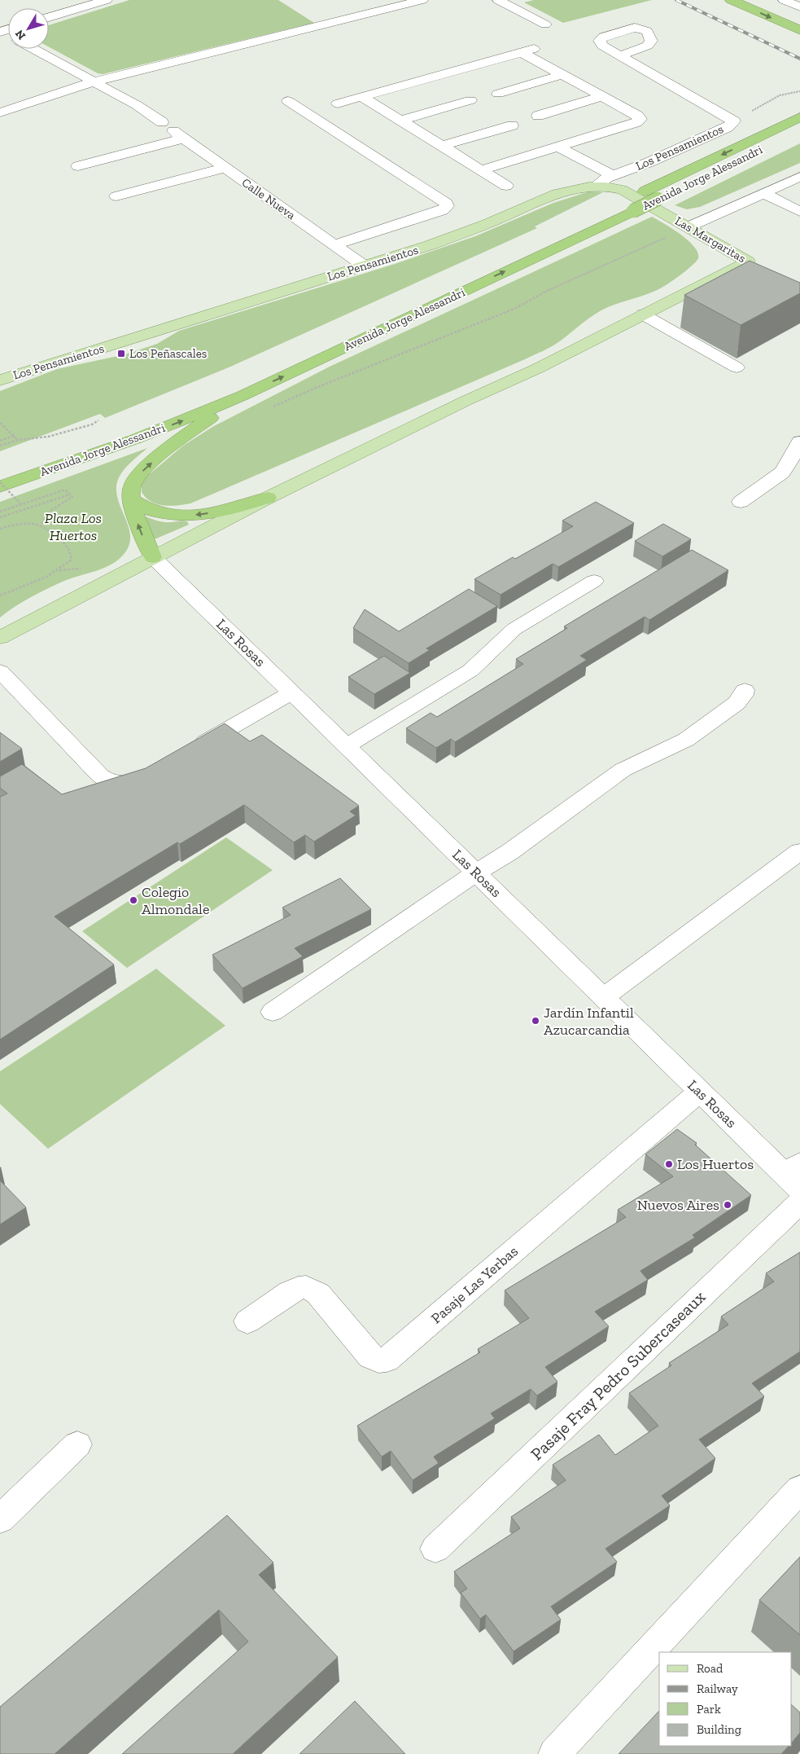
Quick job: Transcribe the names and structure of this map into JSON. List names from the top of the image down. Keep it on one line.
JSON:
{"streets":{"highway":["Avenida Jorge Alessandri"],"main road":["Los Pensamientos","Las Margaritas"],"street":["Calle Nueva","Las Rosas","Pasaje Las Yerbas","Pasaje Fray Pedro Subercaseaux"]},"crossings":[["Los Pensamientos","Calle Nueva"],["Los Pensamientos","Las Margaritas"],["Las Rosas","Pasaje Las Yerbas"]],"parks":["Plaza Los Huertos"],"places":{"transit":["Los Peñascales"],"other":["Colegio Almondale","Jardín Infantil Azucarcandia","Los Huertos","Nuevos Aires"]},"legend":["Road","Railway","Park","Building"],"north":"bottom left"}
